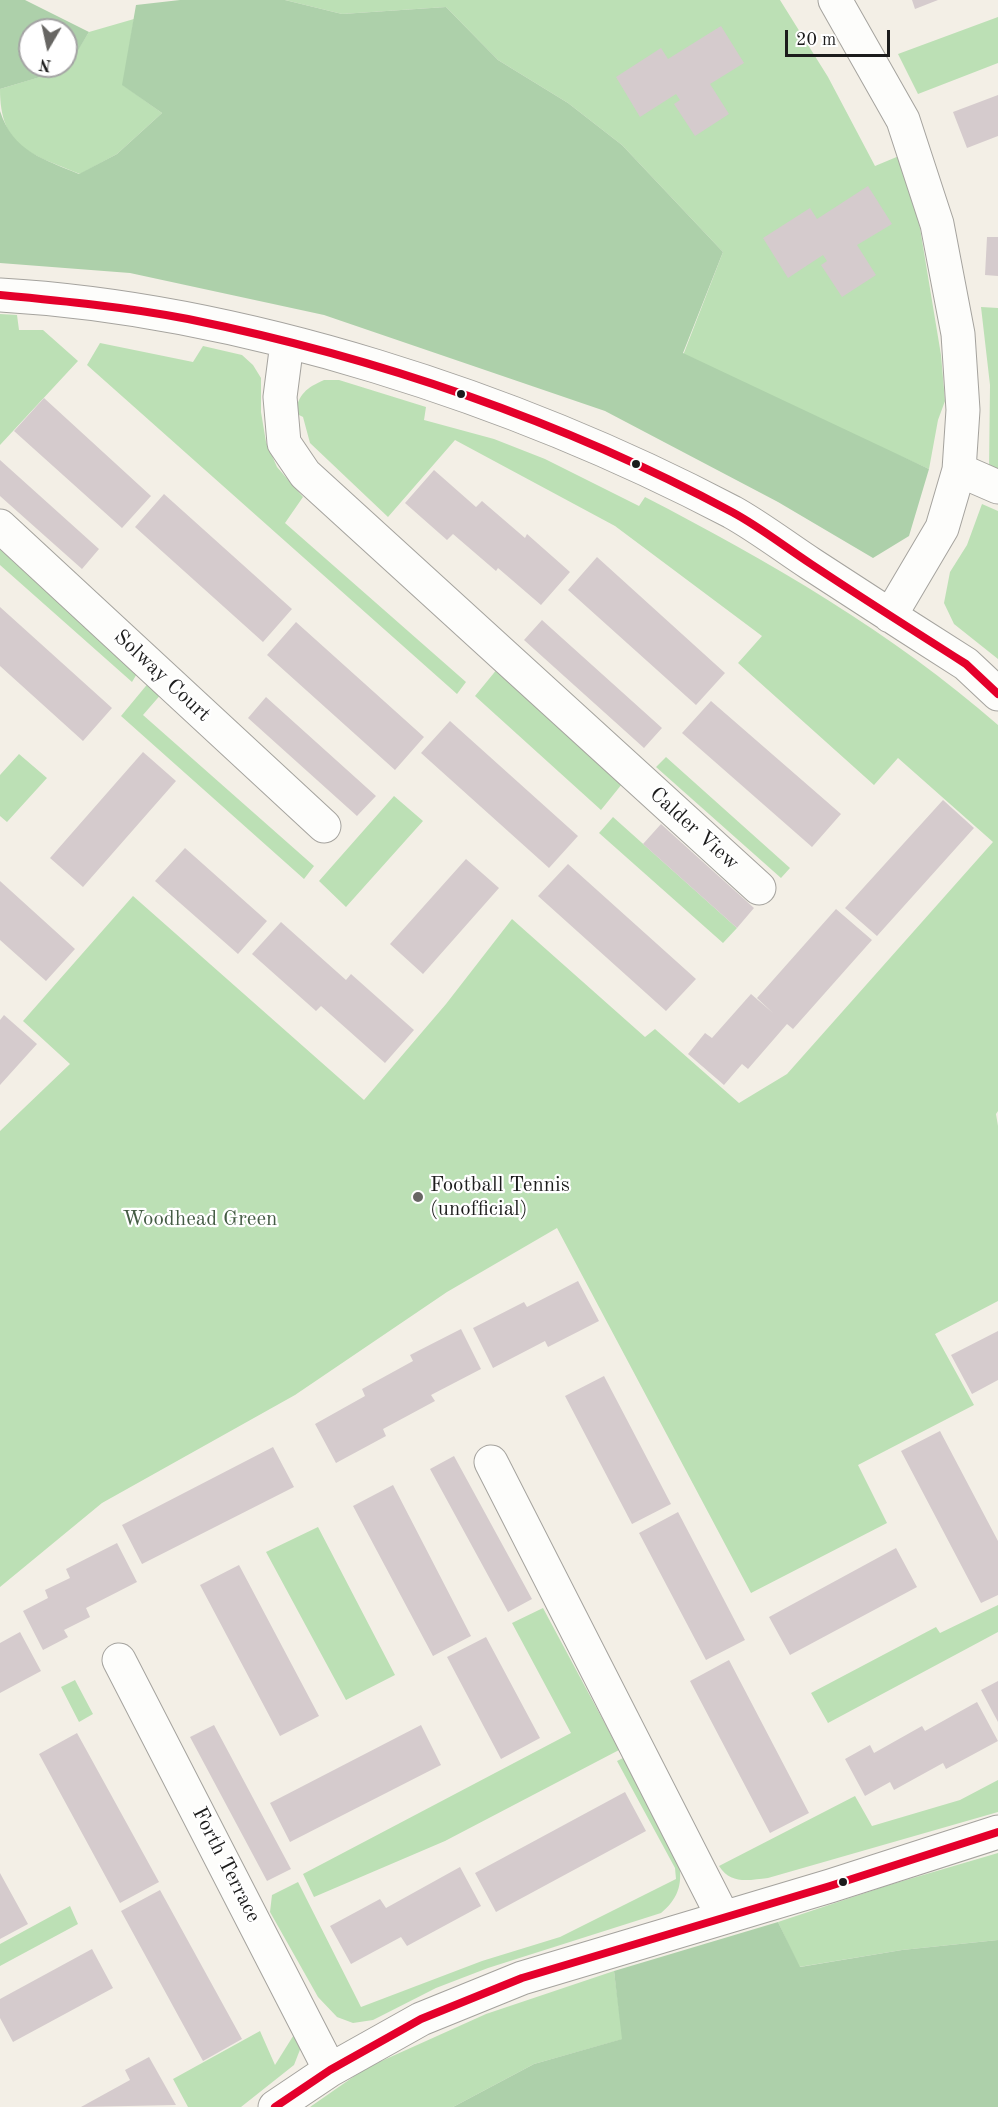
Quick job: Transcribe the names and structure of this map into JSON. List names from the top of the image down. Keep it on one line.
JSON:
{"streets":{"street":["Solway Court","Calder View","Forth Terrace"]},"parks":["Woodhead Green"],"places":["Football Tennis (unofficial)"],"scale_bar":"20 m","north":"bottom"}
